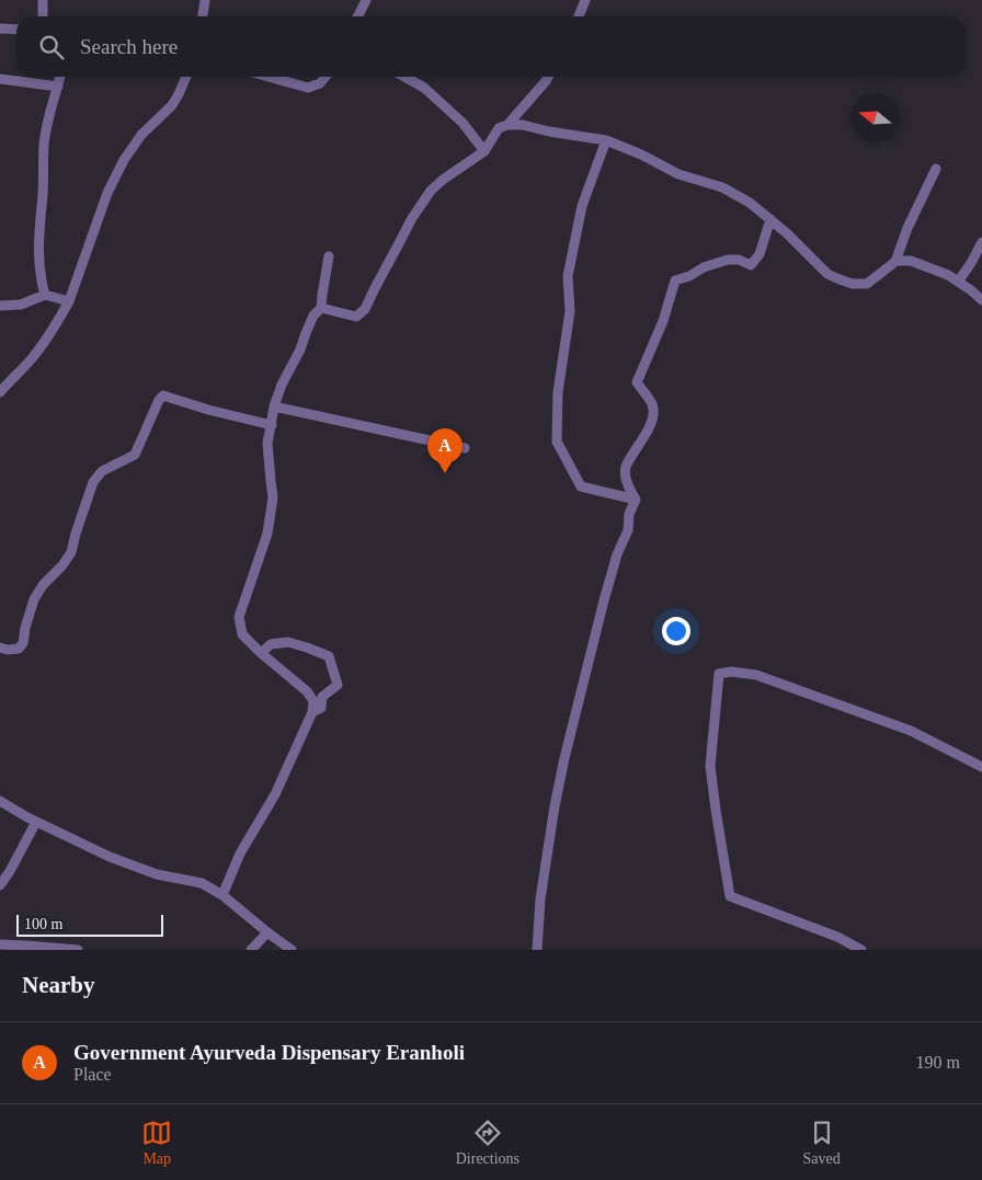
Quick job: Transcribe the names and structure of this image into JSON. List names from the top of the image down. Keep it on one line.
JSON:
{"scale_bar":"100 m","north":"left","page":{"search":"Search here","pins":"A","scale":"100 m","heading":"Nearby","list":[{"mark":"A","name":"Government Ayurveda Dispensary Eranholi","note":"Place","value":"190 m"}],"nav":["Map","Directions","Saved"]}}
